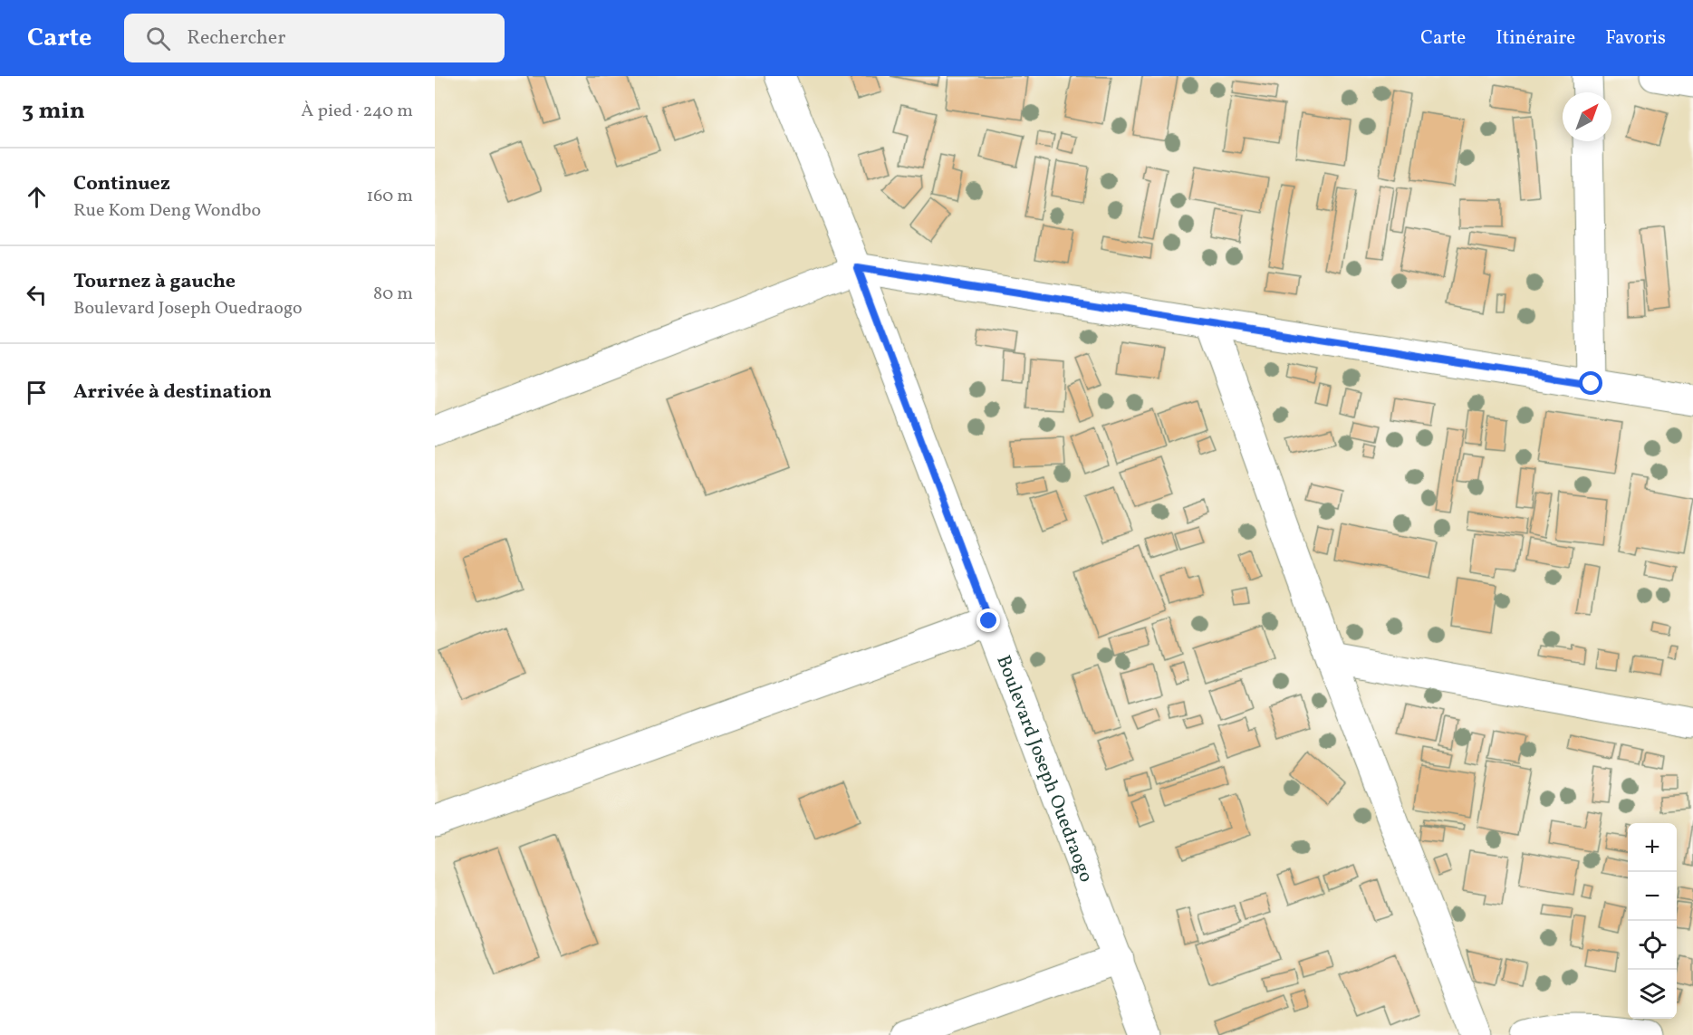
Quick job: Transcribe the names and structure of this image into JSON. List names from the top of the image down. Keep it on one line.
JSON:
{"streets":{"street":["Boulevard Joseph Ouedraogo"]},"north":"top right","page":{"header":"Carte","search":"Rechercher","nav":["Carte","Itinéraire","Favoris"],"heading":["3 min","À pied · 240 m"],"list":[["Continuez","Rue Kom Deng Wondbo","160 m"],["Tournez à gauche","Boulevard Joseph Ouedraogo","80 m"],"Arrivée à destination"],"map_buttons":["+","−"]}}
